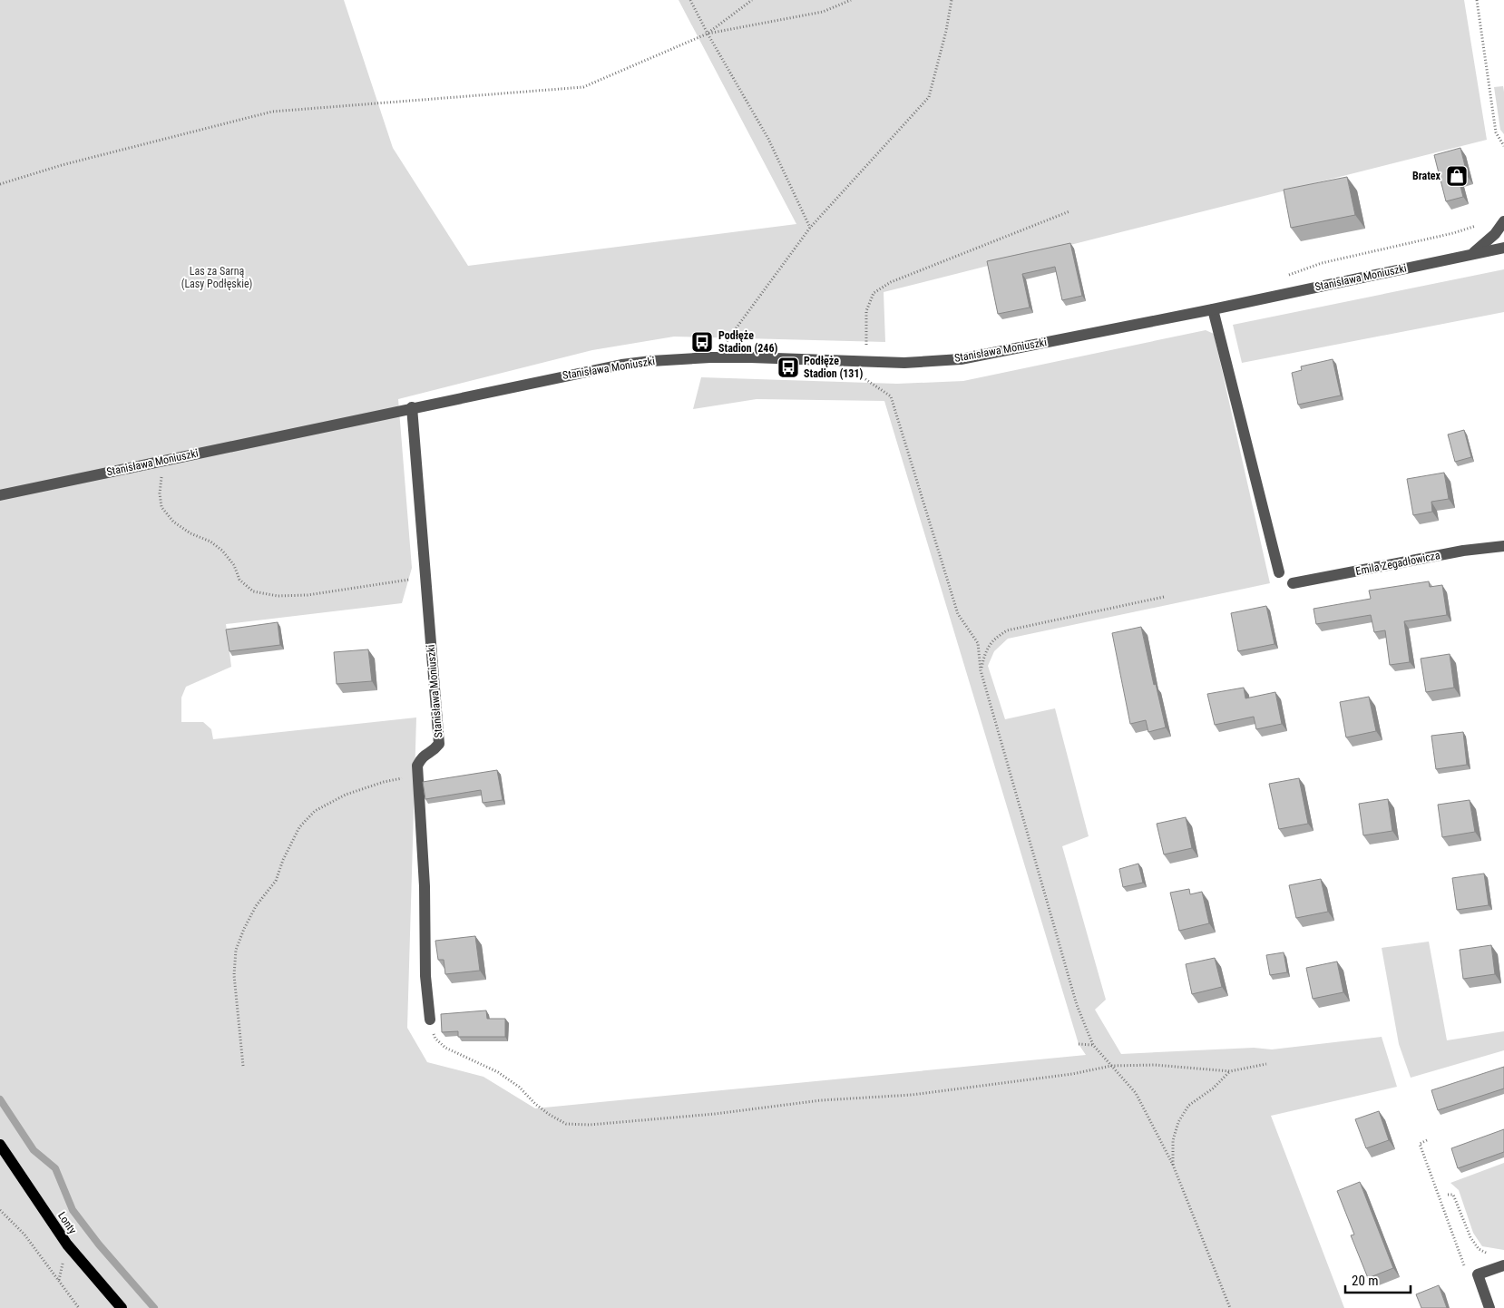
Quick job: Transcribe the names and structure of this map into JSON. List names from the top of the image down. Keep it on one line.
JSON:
{"streets":{"main road":["Lonty"],"street":["Stanisława Moniuszki","Emila Zegadłowicza"]},"parks":["Las za Sarną (Lasy Podłęskie)"],"places":{"shop":["Bratex"],"bus stop":["Podłęże Stadion (246)","Podłęże Stadion (131)"]},"scale_bar":"20 m"}
